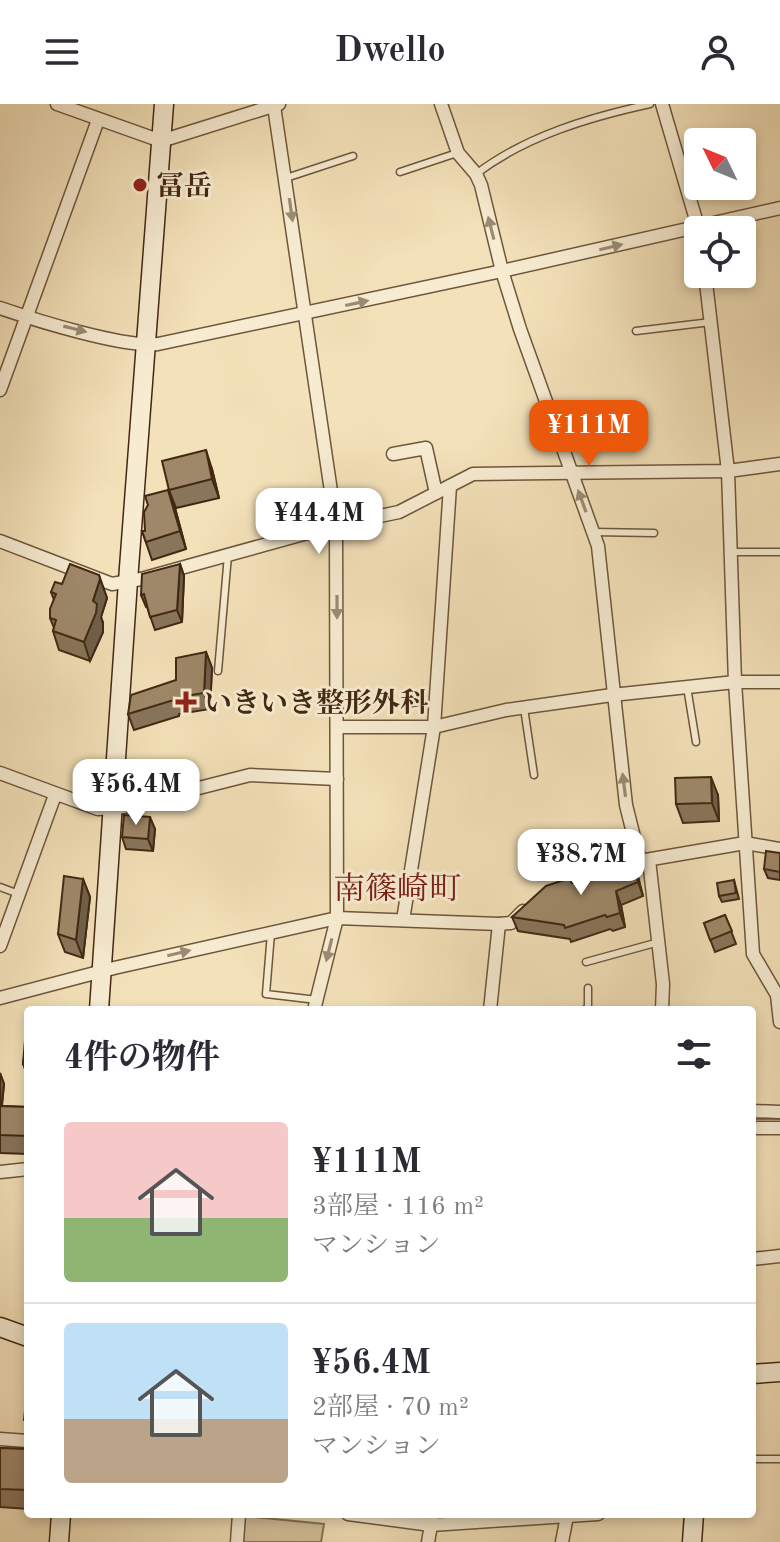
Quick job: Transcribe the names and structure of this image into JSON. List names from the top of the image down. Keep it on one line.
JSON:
{"districts":["南篠崎町"],"places":{"other":["冨岳"],"health":["いきいき整形外科"]},"north":"top left","page":{"header":"Dwello","price":["¥111M","¥44.4M","¥56.4M","¥38.7M"],"heading":"4件の物件","list":[{"name":"¥111M","note":"3部屋 · 116 m² · マンション"},{"name":"¥56.4M","note":"2部屋 · 70 m² · マンション"}]}}
